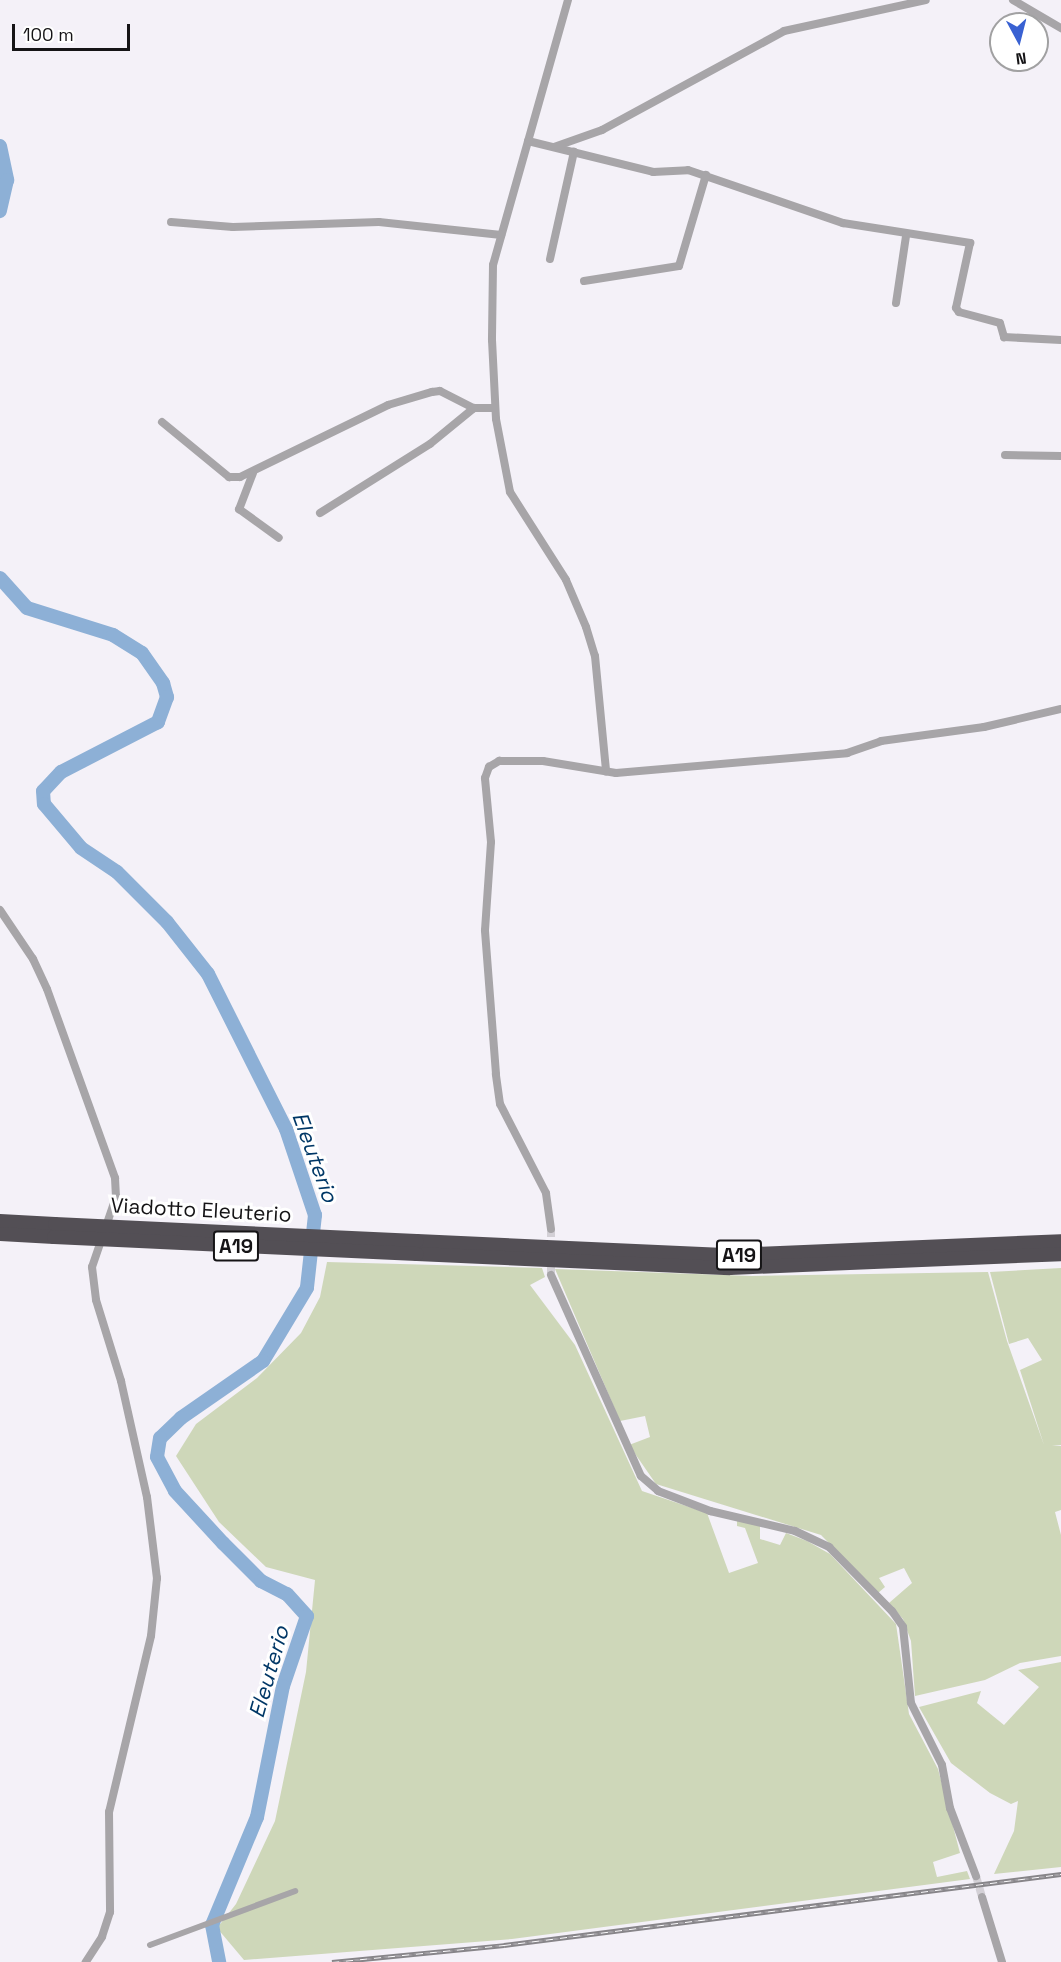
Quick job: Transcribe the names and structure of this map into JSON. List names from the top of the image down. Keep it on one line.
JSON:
{"streets":{"highway":["Viadotto Eleuterio","A19"]},"crossings":[["Viadotto Eleuterio","A19"]],"water":["Eleuterio"],"scale_bar":"100 m","north":"bottom"}
